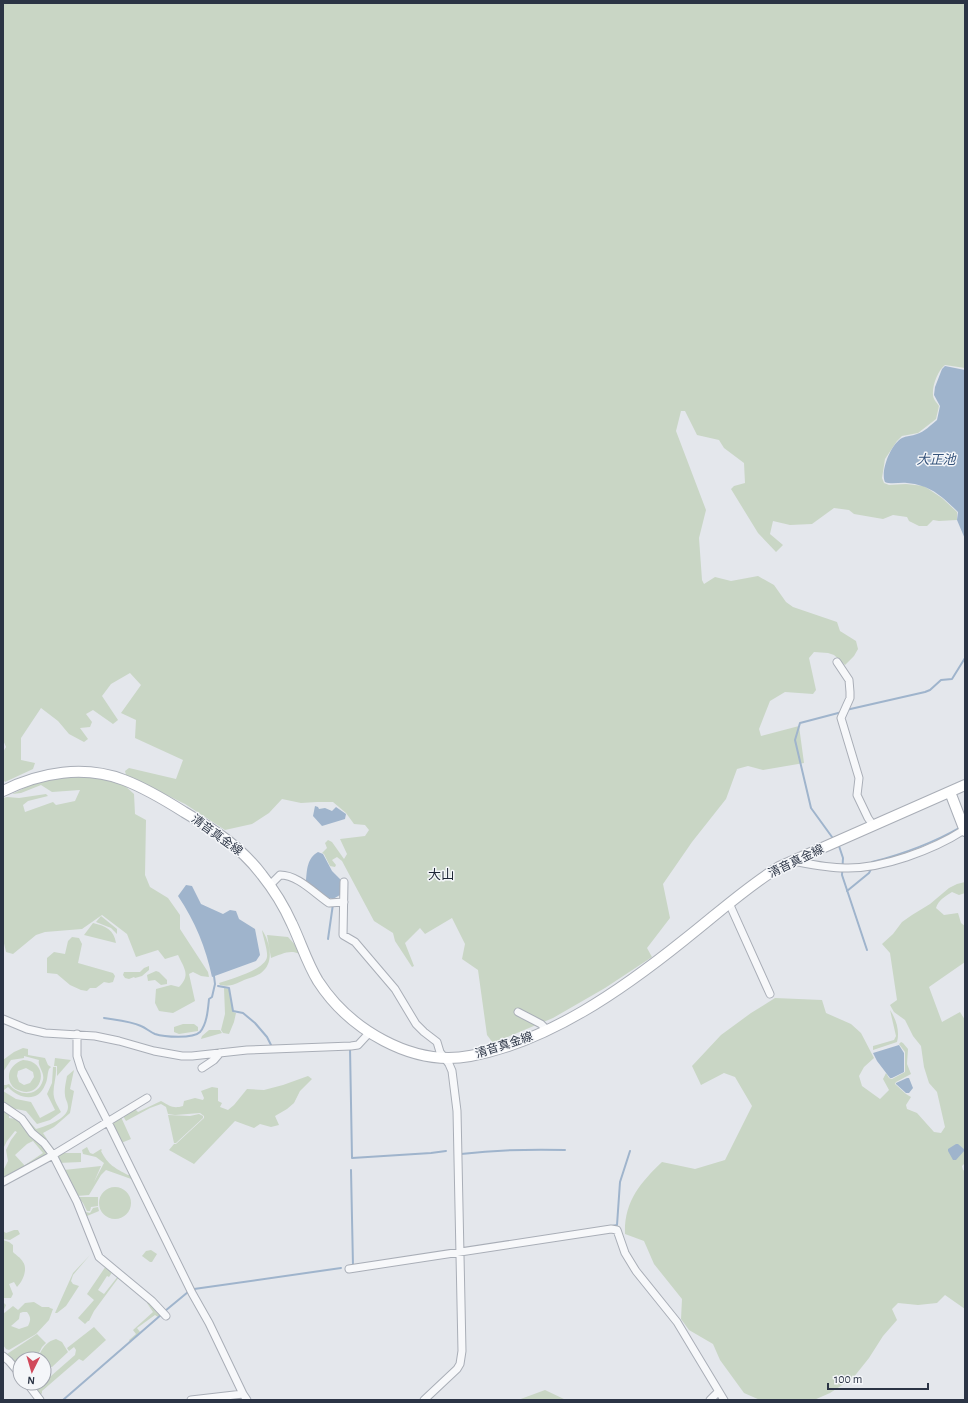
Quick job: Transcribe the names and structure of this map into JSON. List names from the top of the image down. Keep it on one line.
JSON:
{"streets":{"main road":["清音真金線"]},"districts":["大山"],"water":["大正池"],"scale_bar":"100 m","north":"bottom"}
